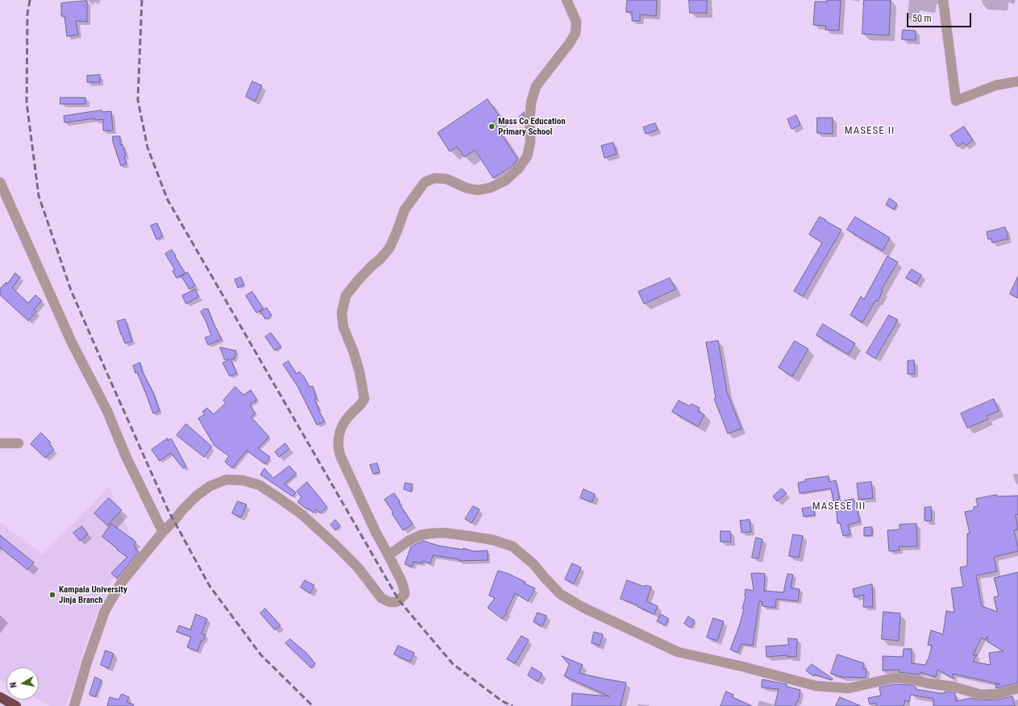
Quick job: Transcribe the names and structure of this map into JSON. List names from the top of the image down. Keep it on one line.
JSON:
{"districts":["MASESE II","MASESE III"],"places":["Mass Co Education Primary School","Kampala University Jinja Branch"],"scale_bar":"50 m","north":"left"}
